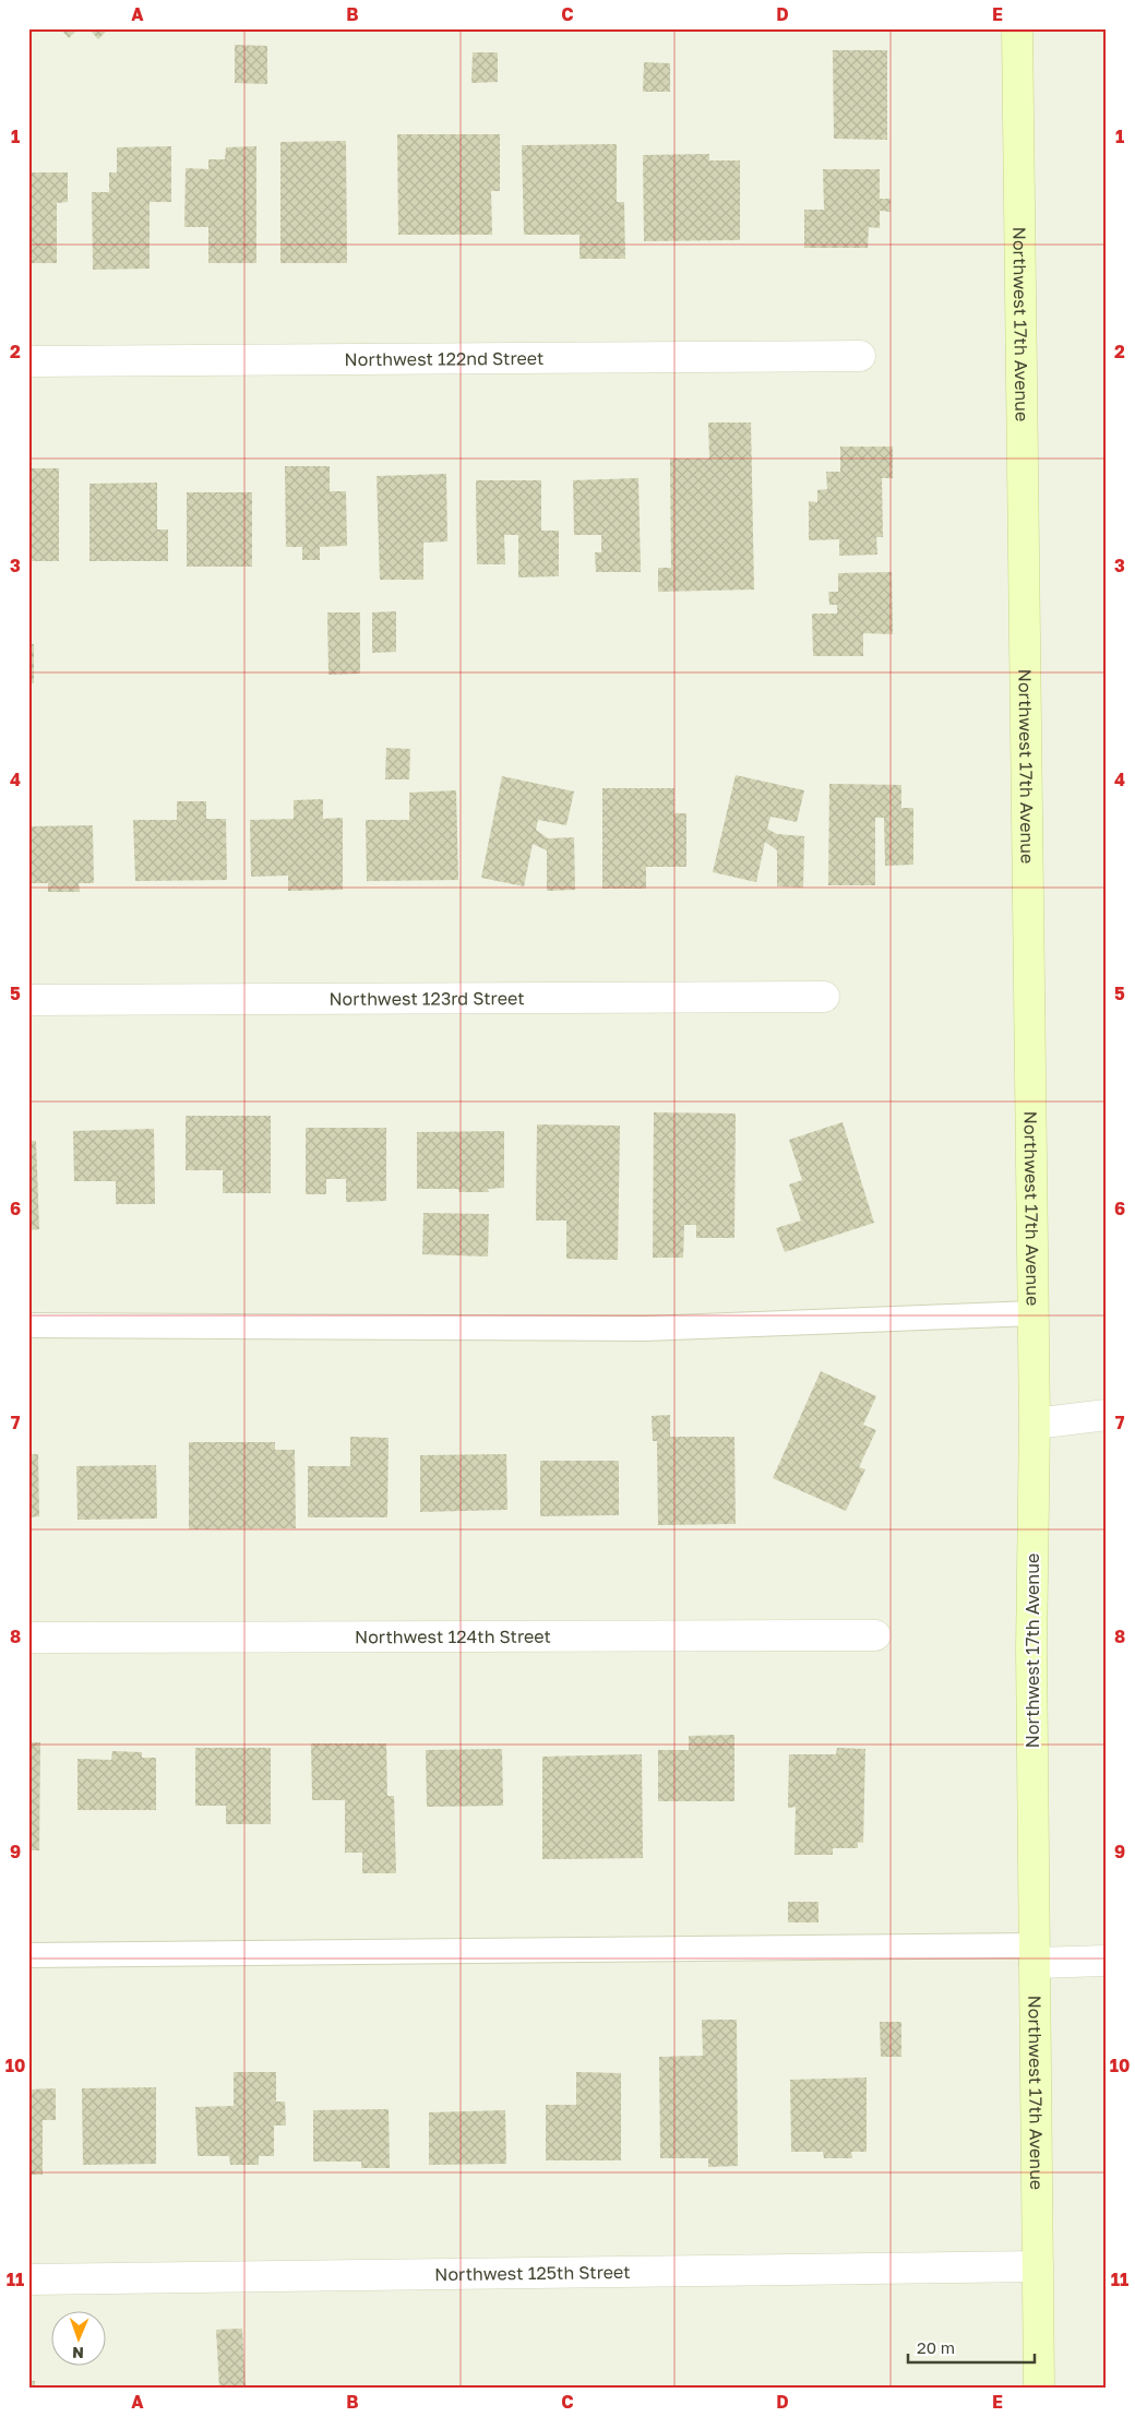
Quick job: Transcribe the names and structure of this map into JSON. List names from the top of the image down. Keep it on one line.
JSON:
{"streets":{"main road":["Northwest 17th Avenue"],"street":["Northwest 122nd Street","Northwest 123rd Street","Northwest 124th Street","Northwest 125th Street"]},"crossings":[["Northwest 17th Avenue","Northwest 125th Street"]],"scale_bar":"20 m","north":"bottom","grid":{"columns":["A","B","C","D","E"],"rows":["1","2","3","4","5","6","7","8","9","10","11"]}}
